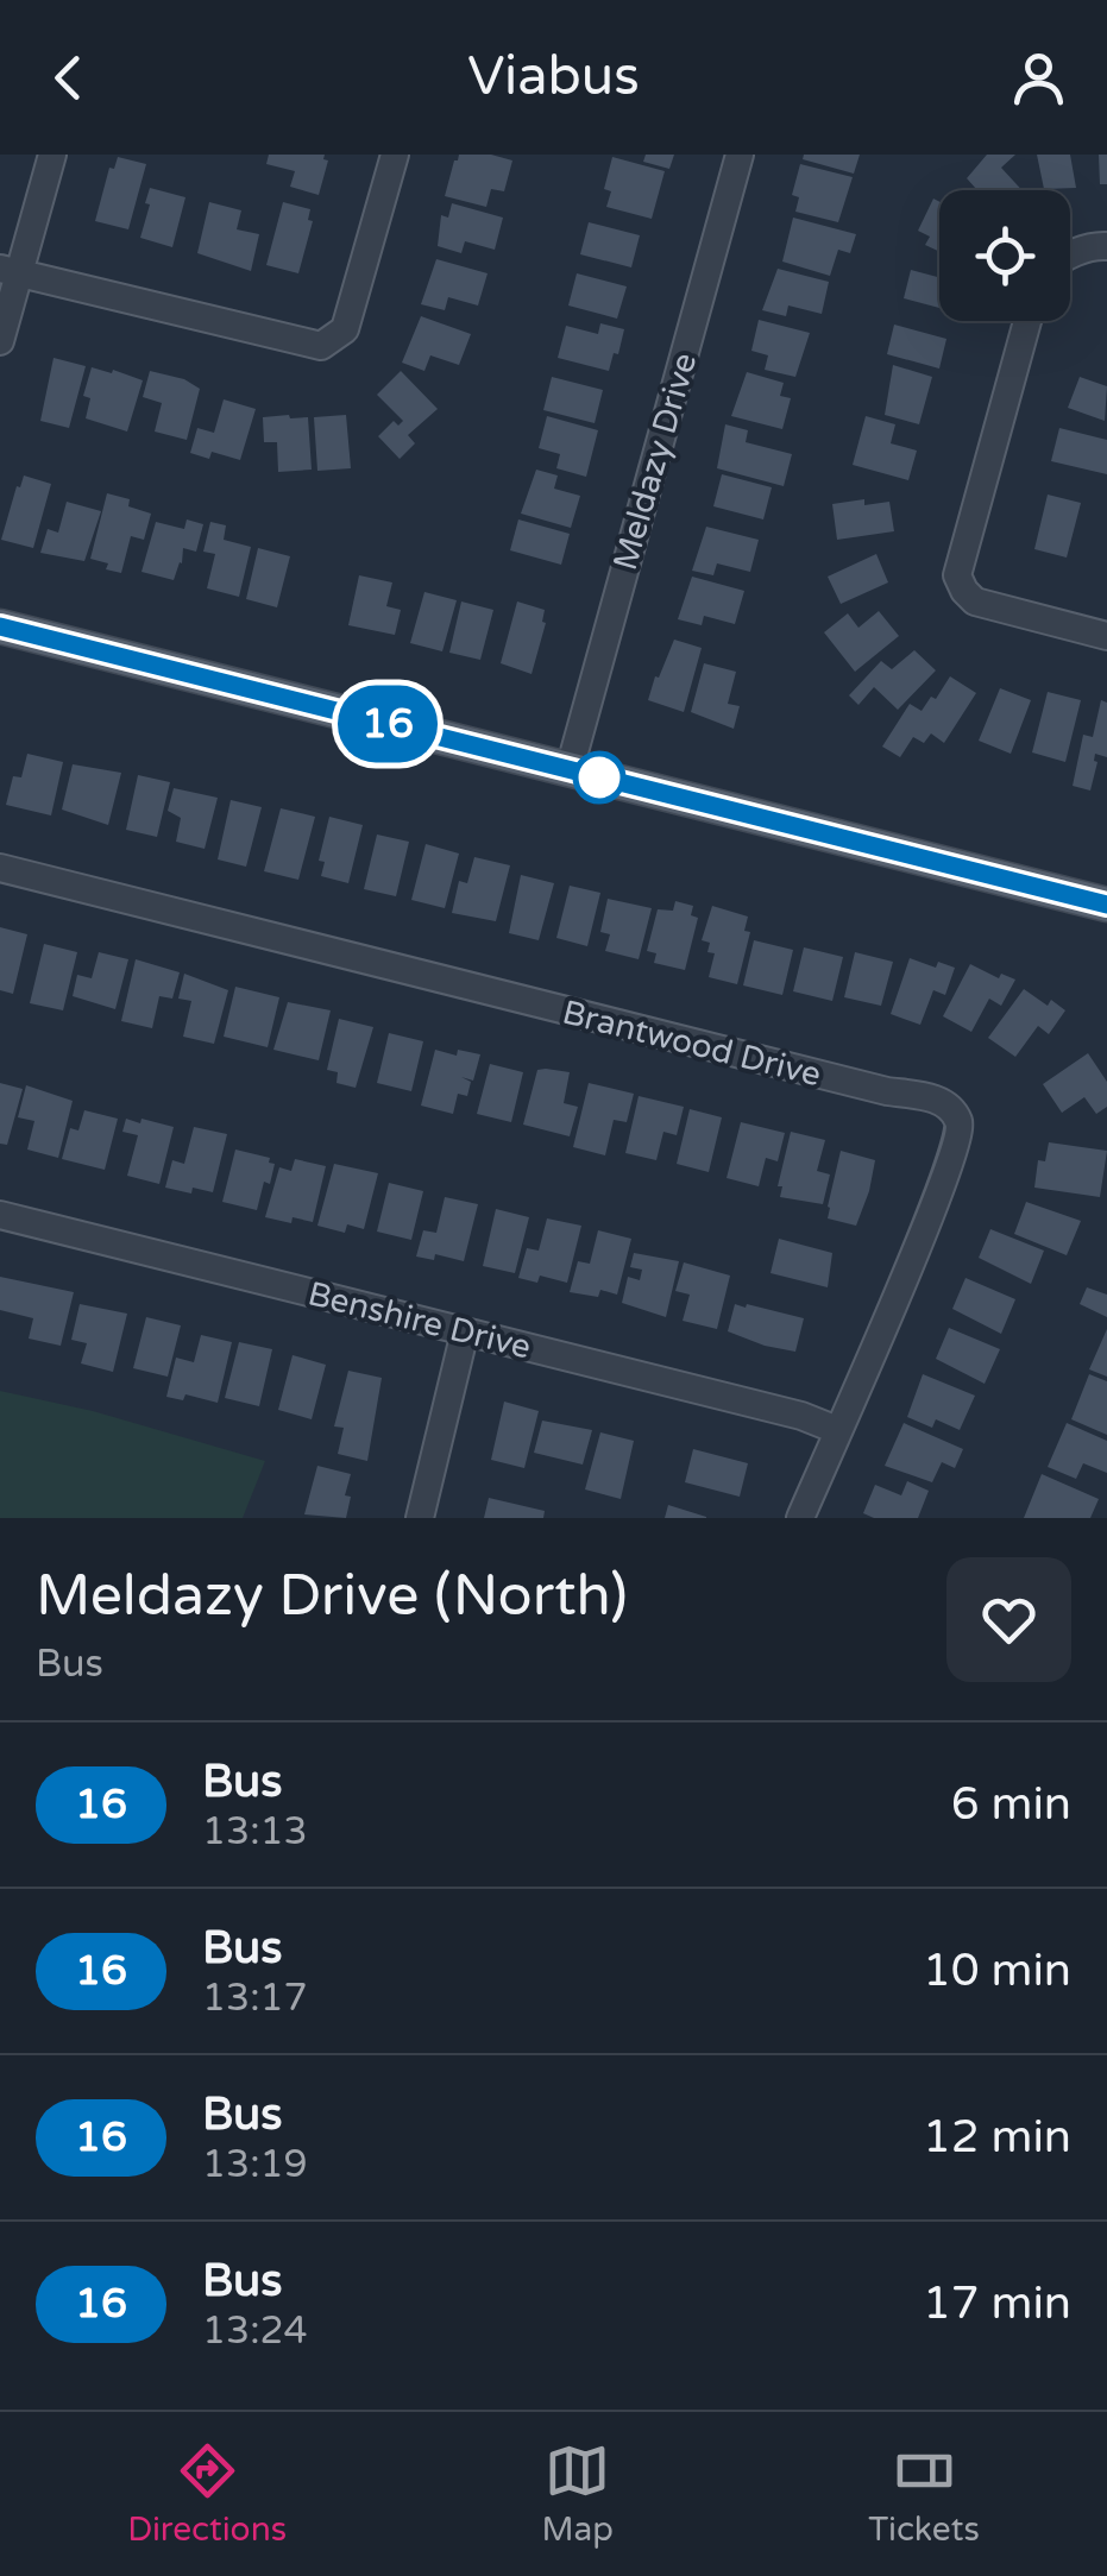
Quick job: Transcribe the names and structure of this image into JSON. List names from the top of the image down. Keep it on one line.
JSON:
{"streets":{"street":["Meldazy Drive","Brantwood Drive","Benshire Drive"]},"crossings":[["Brantwood Drive","Benshire Drive"]],"lines":["bus line 16"],"page":{"header":"Viabus","on_map":"16","heading":["Meldazy Drive (North)","Bus"],"list":[{"mark":"16","name":"Bus","note":"13:13","value":"6 min"},{"mark":"16","name":"Bus","note":"13:17","value":"10 min"},{"mark":"16","name":"Bus","note":"13:19","value":"12 min"},{"mark":"16","name":"Bus","note":"13:24","value":"17 min"}],"tabs":["Directions","Map","Tickets"]}}
